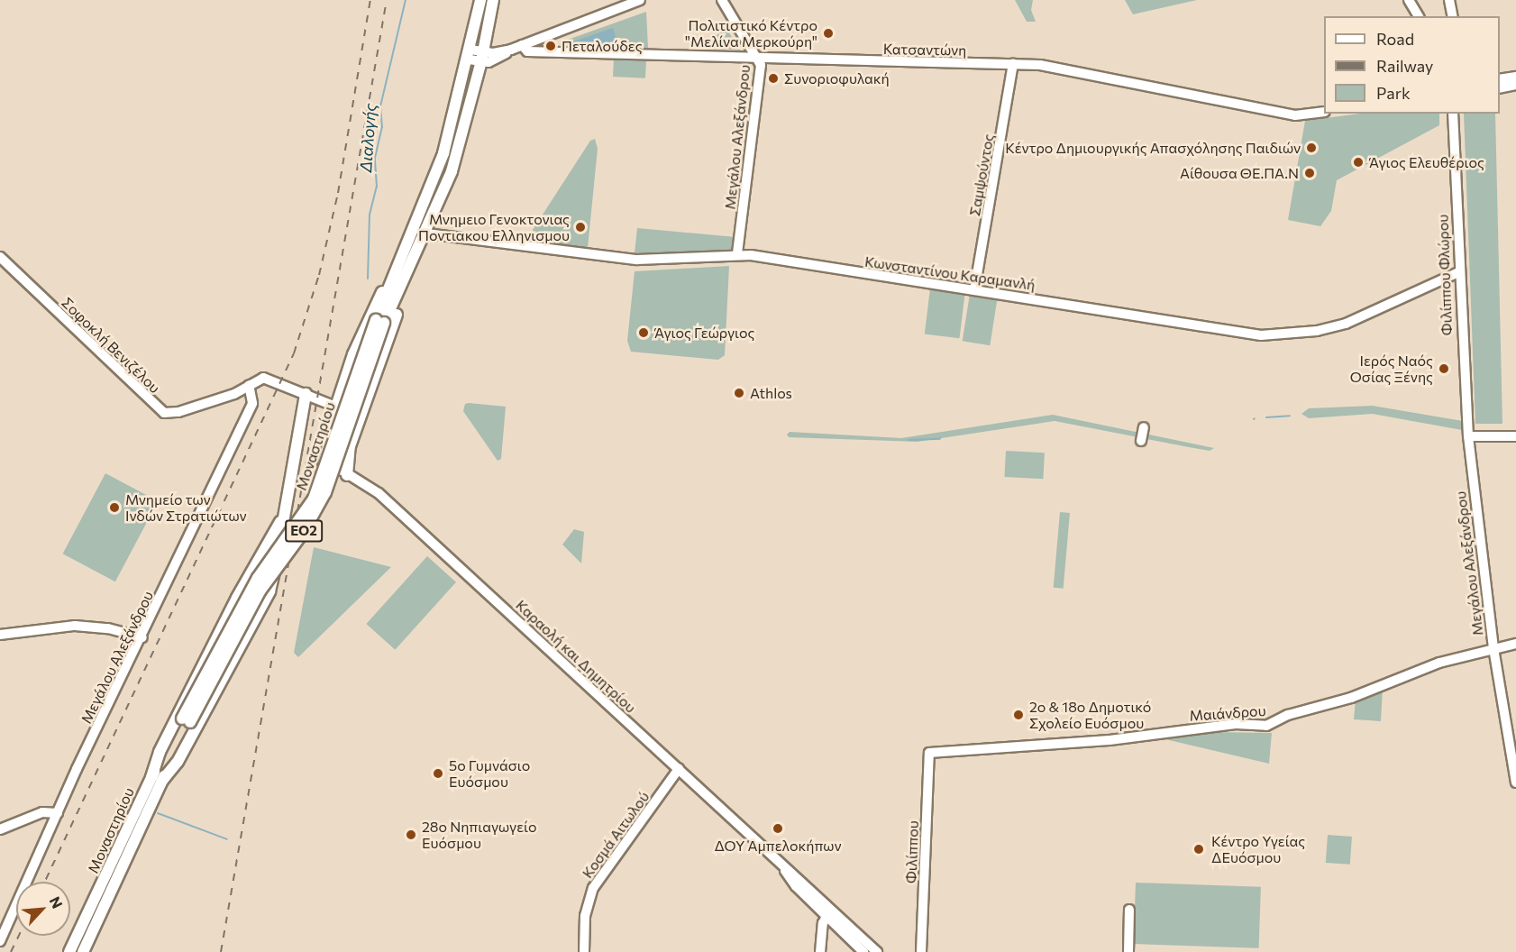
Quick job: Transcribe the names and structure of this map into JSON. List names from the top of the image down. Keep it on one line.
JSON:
{"streets":{"main road":["Μοναστηρίου","ΕΟ2"],"street":["Κατσαντώνη","Μεγάλου Αλεξάνδρου","Σαμψούντος","Κωνσταντίνου Καραμανλή","Φιλίππου Φλώρου","Σοφοκλή Βενιζέλου","Καραολή και Δημητρίου","Μαιάνδρου","Κοσμά Αιτωλού","Φιλίππου"]},"crossings":[["Κατσαντώνη","Μεγάλου Αλεξάνδρου"],["Κατσαντώνη","Σαμψούντος"],["Μεγάλου Αλεξάνδρου","Κωνσταντίνου Καραμανλή"],["Μεγάλου Αλεξάνδρου","Φιλίππου Φλώρου"],["Μεγάλου Αλεξάνδρου","Σοφοκλή Βενιζέλου"],["Μεγάλου Αλεξάνδρου","Μαιάνδρου"],["Σαμψούντος","Κωνσταντίνου Καραμανλή"],["Κωνσταντίνου Καραμανλή","Φιλίππου Φλώρου"],["Κωνσταντίνου Καραμανλή","Μοναστηρίου"],["Σοφοκλή Βενιζέλου","Καραολή και Δημητρίου"],["Μοναστηρίου","ΕΟ2"],["Καραολή και Δημητρίου","Κοσμά Αιτωλού"],["Μαιάνδρου","Φιλίππου"]],"water":["Διαλογής"],"places":["Πολιτιστικό Κέντρο \"Μελίνα Μερκούρη\"","Πεταλούδες","Συνοριοφυλακή","Κέντρο Δημιουργικής Απασχόλησης Παιδιών","Άγιος Ελευθέριος","Αίθουσα ΘΕ.ΠΑ.Ν","Μνημειο Γενοκτονιας Ποντιακου Ελληνισμου","Άγιος Γεώργιος","Ιερός Ναός Οσίας Ξένης","Athlos","Μνημείο των Ινδών Στρατιώτων","2ο & 18ο Δημοτικό Σχολείο Ευόσμου","5ο Γυμνάσιο Ευόσμου","ΔΟΥ Αμπελοκήπων","28ο Νηπιαγωγείο Ευόσμου","Κέντρο Υγείας ΔΕυόσμου"],"legend":["Road","Railway","Park"],"north":"top right"}
